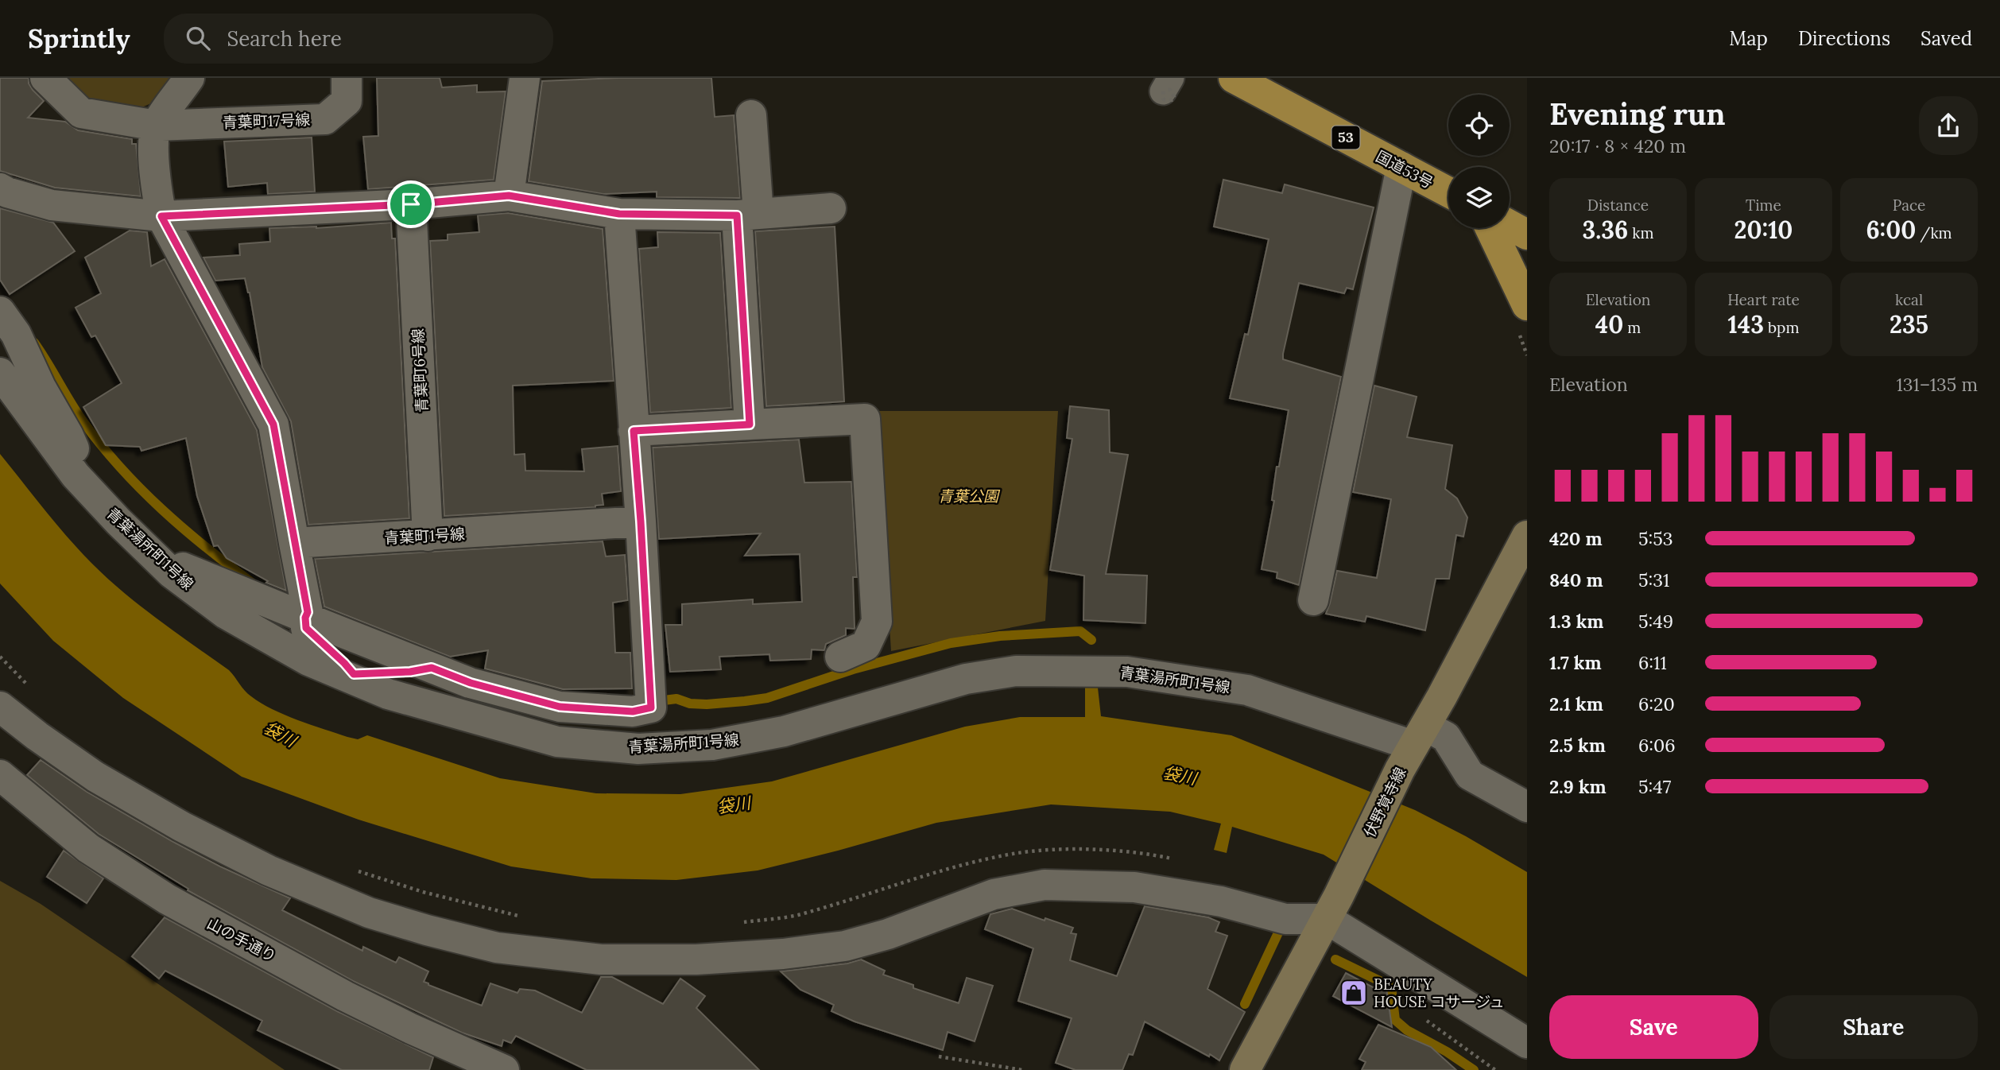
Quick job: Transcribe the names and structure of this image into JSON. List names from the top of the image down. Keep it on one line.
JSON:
{"streets":{"highway":["53","国道53号"],"main road":["伏野覚寺線"],"street":["青葉町17号線","青葉町6号線","青葉町1号線","青葉湯所町1号線","山の手通り"]},"crossings":[["青葉町6号線","青葉町1号線"],["青葉湯所町1号線","伏野覚寺線"]],"water":["袋川"],"parks":["青葉公園"],"places":{"shop":["BEAUTY HOUSE コサージュ"]},"page":{"header":"Sprintly","search":"Search here","nav":["Map","Directions","Saved"],"heading":["Evening run","20:17 · 8 × 420 m"],"stats":[["Distance","3.36 km"],["Time","20:10"],["Pace","6:00 /km"],["Elevation","40 m"],["Heart rate","143 bpm"],["kcal","235"]],"chart":["Elevation","131–135 m"],"list":[{"name":"420 m","note":"5:53"},{"name":"840 m","note":"5:31"},{"name":"1.3 km","note":"5:49"},{"name":"1.7 km","note":"6:11"},{"name":"2.1 km","note":"6:20"},{"name":"2.5 km","note":"6:06"},{"name":"2.9 km","note":"5:47"}],"buttons":["Save","Share"]}}
